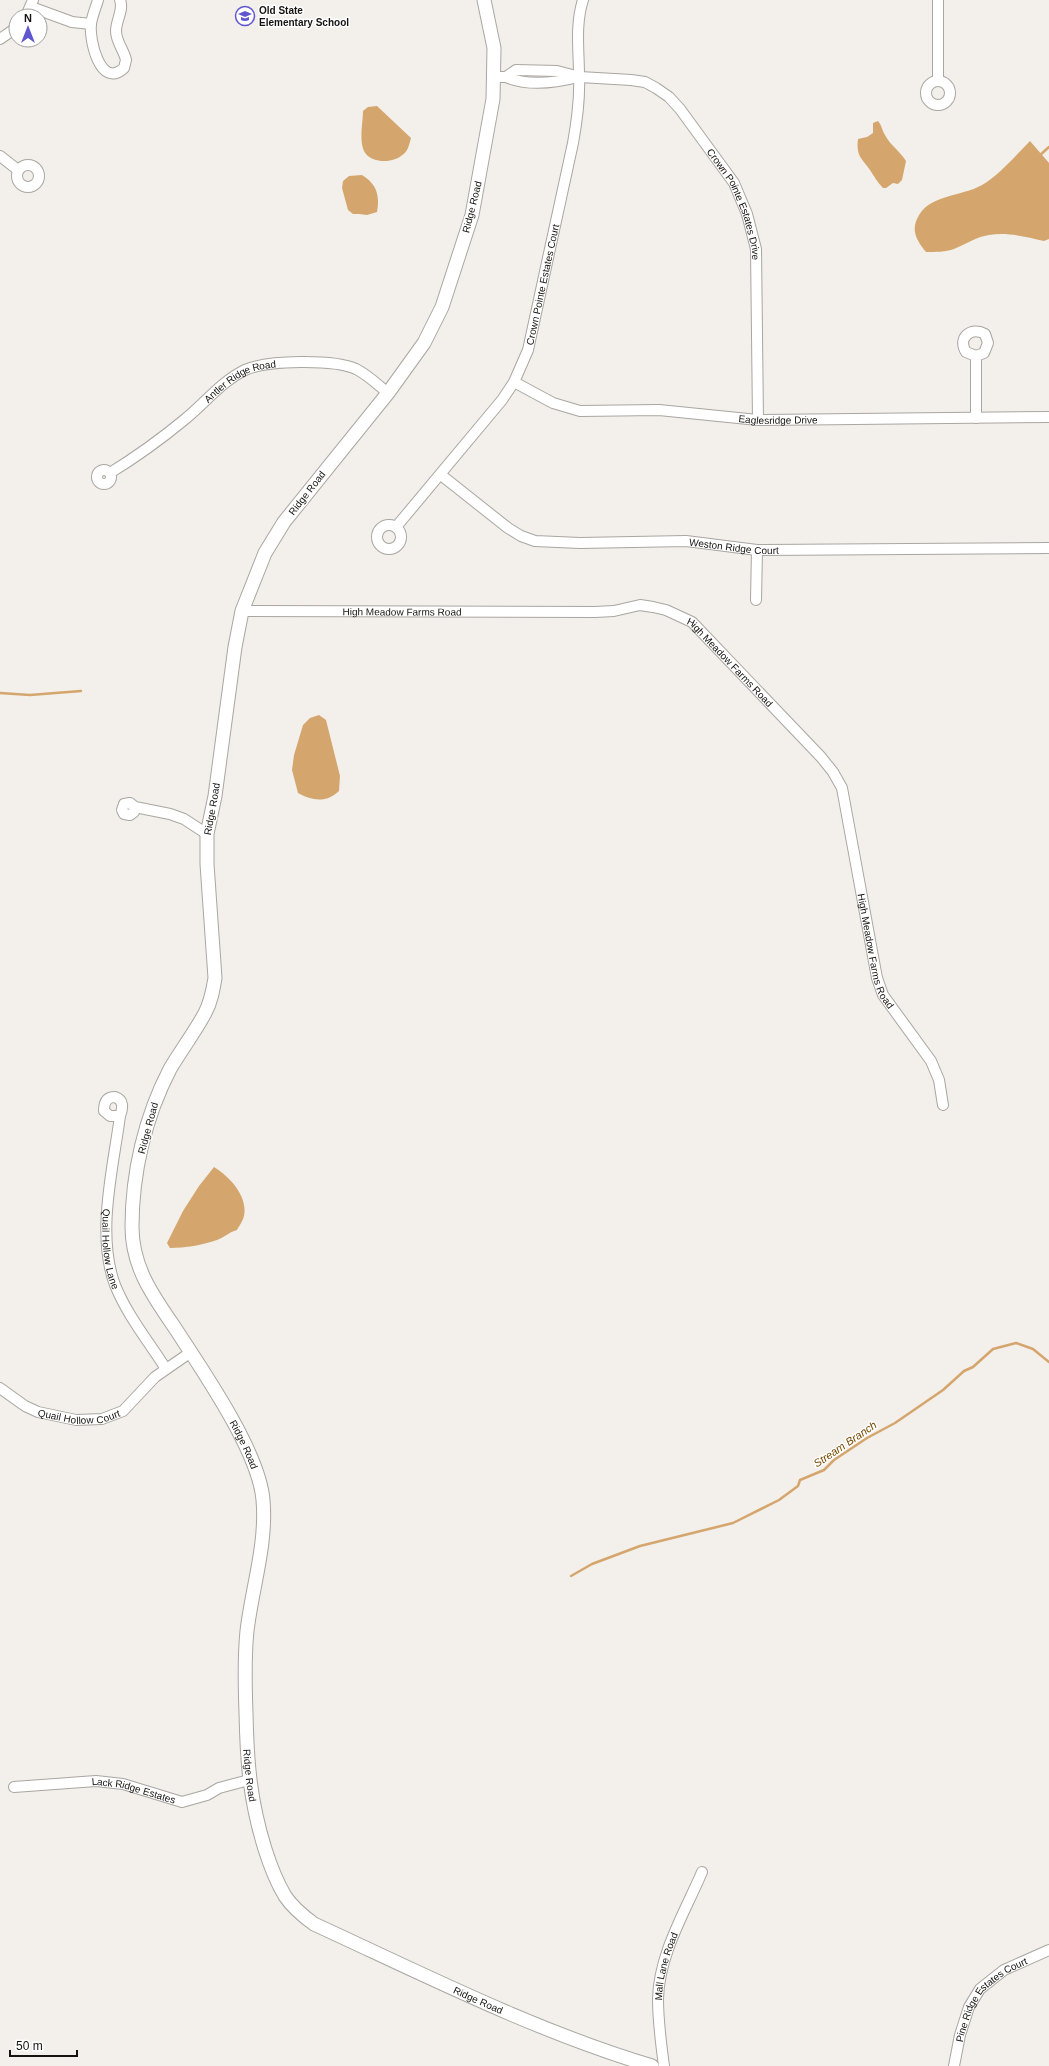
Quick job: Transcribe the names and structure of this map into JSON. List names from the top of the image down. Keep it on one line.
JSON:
{"streets":{"street":["Crown Pointe Estates Drive","Ridge Road","Crown Pointe Estates Court","Antler Ridge Road","Eaglesridge Drive","Weston Ridge Court","High Meadow Farms Road","Quail Hollow Lane","Quail Hollow Court","Lack Ridge Estates","Mall Lane Road","Pine Ridge Estates Court"]},"crossings":[["Crown Pointe Estates Drive","Ridge Road"],["Crown Pointe Estates Drive","Crown Pointe Estates Court"],["Crown Pointe Estates Drive","Eaglesridge Drive"],["Ridge Road","Antler Ridge Road"],["Ridge Road","High Meadow Farms Road"],["Ridge Road","Quail Hollow Court"],["Ridge Road","Lack Ridge Estates"],["Crown Pointe Estates Court","Eaglesridge Drive"],["Crown Pointe Estates Court","Weston Ridge Court"],["Quail Hollow Lane","Quail Hollow Court"]],"water":["Stream Branch"],"places":{"school or university":["Old State Elementary School"]},"scale_bar":"50 m","north":"top"}
